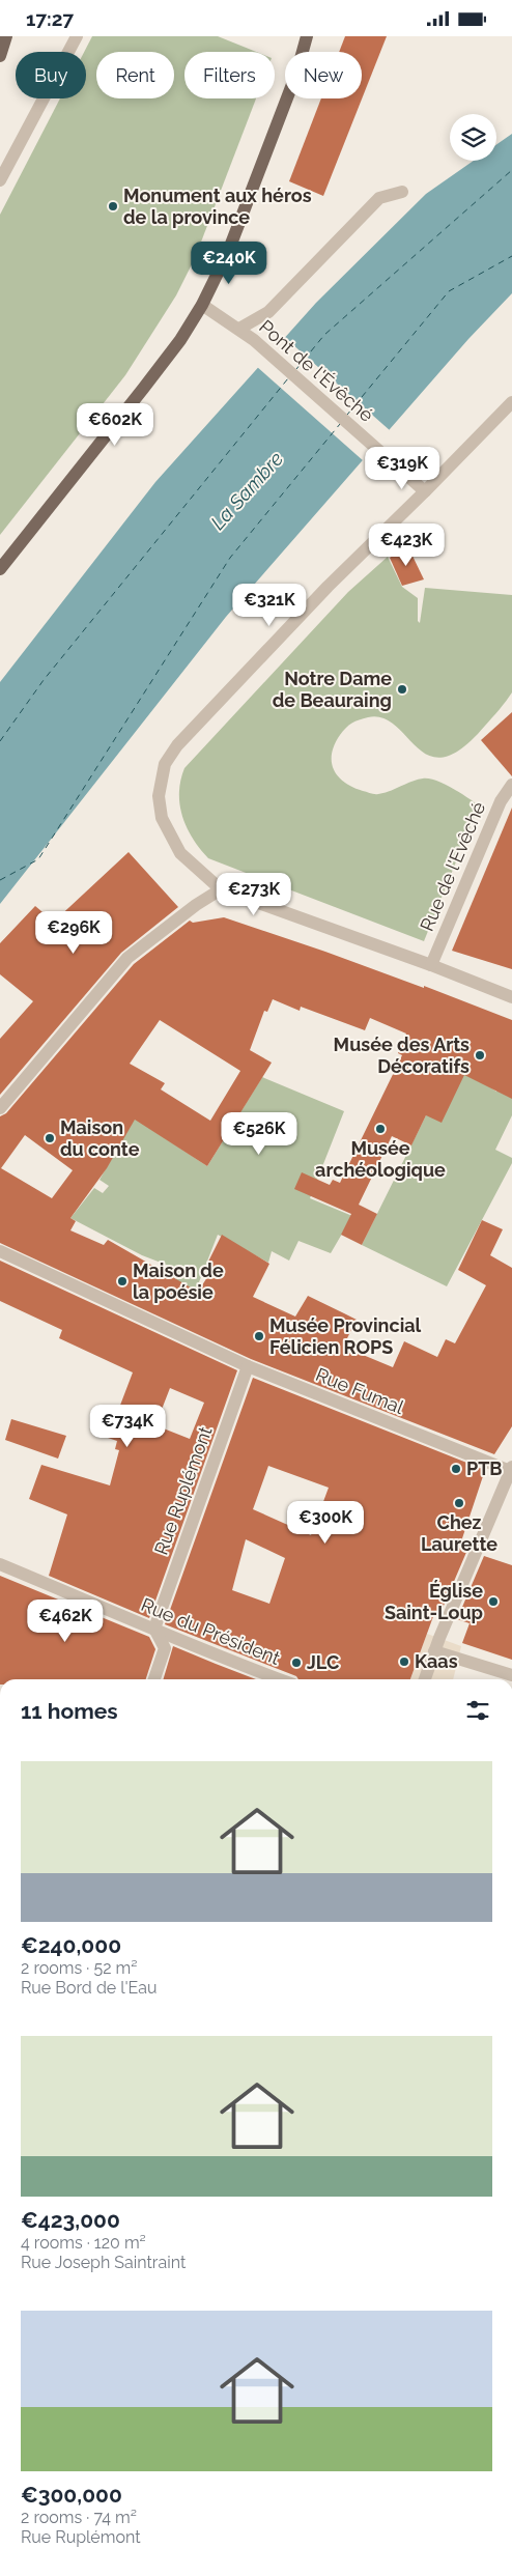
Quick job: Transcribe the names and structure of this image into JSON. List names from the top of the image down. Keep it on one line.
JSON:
{"streets":{"street":["Pont de l'Évêché","Rue de l'Evêché","Rue Fumal","Rue Ruplémont","Rue du Président"]},"crossings":[["Rue Fumal","Rue Ruplémont"],["Rue Ruplémont","Rue du Président"]],"water":["La Sambre"],"places":["Monument aux héros de la province","Notre Dame de Beauraing","Musée des Arts Décoratifs","Musée archéologique","Maison du conte","Maison de la poésie","Musée Provincial Félicien ROPS","PTB","Chez Laurette","Église Saint-Loup","Kaas","JLC"],"page":{"status":"17:27","chip":["Buy","Rent","Filters","New"],"price":["€240K","€602K","€319K","€423K","€321K","€273K","€296K","€526K","€734K","€300K","€462K"],"heading":"11 homes","list":[{"name":"€240,000","note":"2 rooms · 52 m² · Rue Bord de l'Eau"},{"name":"€423,000","note":"4 rooms · 120 m² · Rue Joseph Saintraint"},{"name":"€300,000","note":"2 rooms · 74 m² · Rue Ruplémont"}]}}
